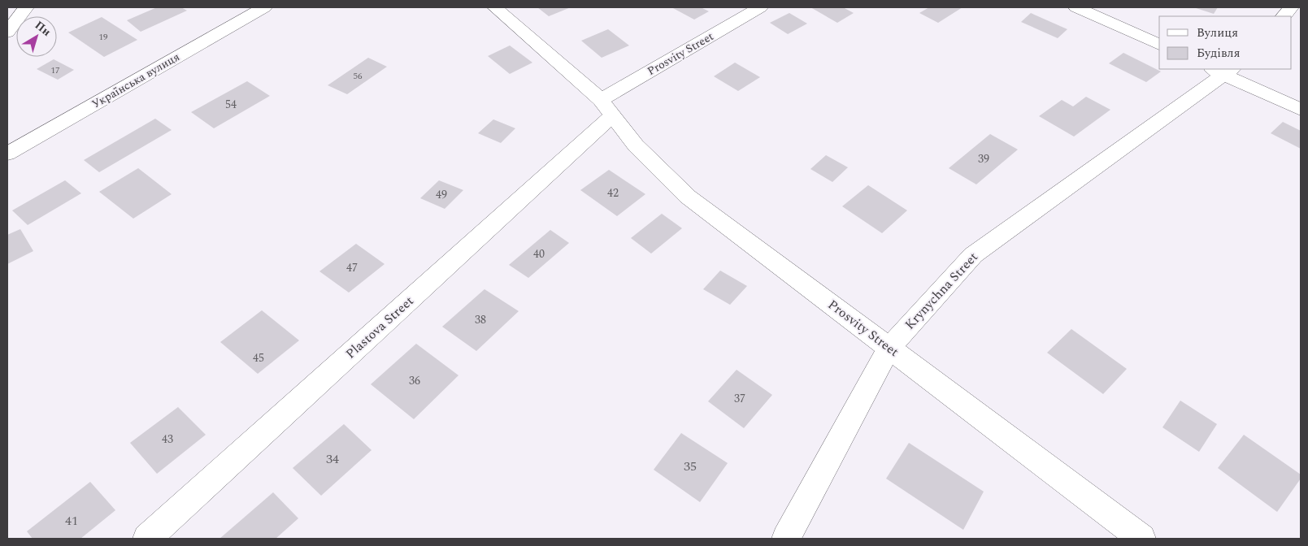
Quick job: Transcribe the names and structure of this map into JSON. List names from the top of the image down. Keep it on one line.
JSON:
{"streets":{"street":["Prosvity Street","Українська вулиця","Krynychna Street","Plastova Street"]},"crossings":[["Prosvity Street","Krynychna Street"],["Prosvity Street","Plastova Street"]],"house_numbers":["19","17","56","54","39","42","49","40","47","38","45","36","37","43","34","35","41"],"legend":["Вулиця","Будівля"],"north":"top right"}
